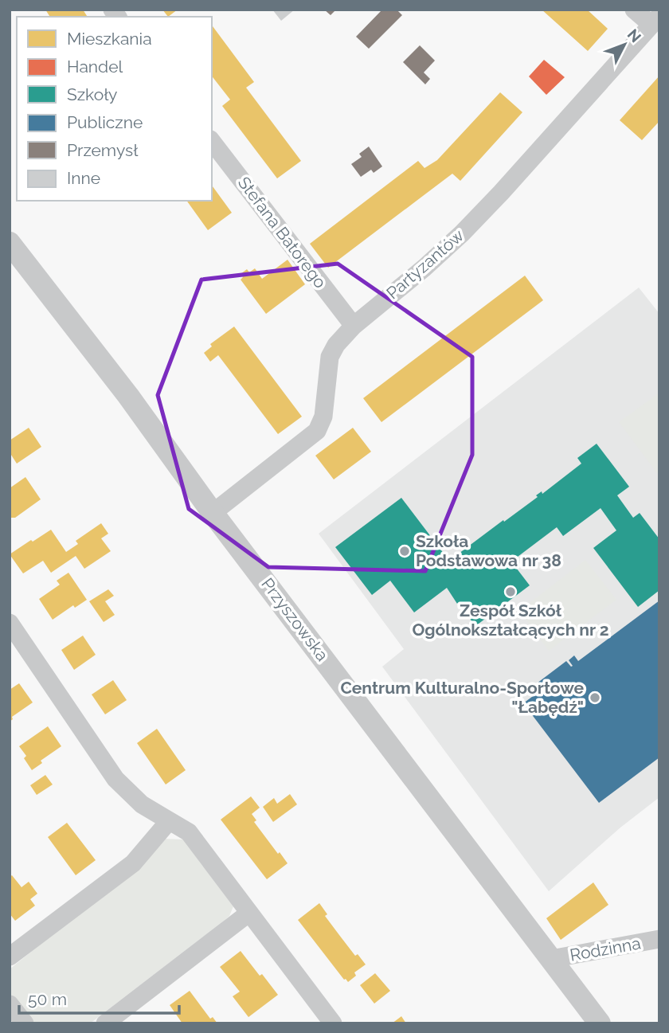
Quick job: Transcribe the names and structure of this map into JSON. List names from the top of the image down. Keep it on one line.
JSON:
{"streets":{"street":["Stefana Batorego","Partyzantów","Przyszowska","Rodzinna"]},"crossings":[["Stefana Batorego","Partyzantów"],["Partyzantów","Przyszowska"],["Przyszowska","Rodzinna"]],"places":["Szkoła Podstawowa nr 38","Zespół Szkół Ogólnokształcących nr 2","Centrum Kulturalno-Sportowe \"Łabędź\""],"legend":["Mieszkania","Handel","Szkoły","Publiczne","Przemysł","Inne"],"scale_bar":"50 m","north":"top right"}
